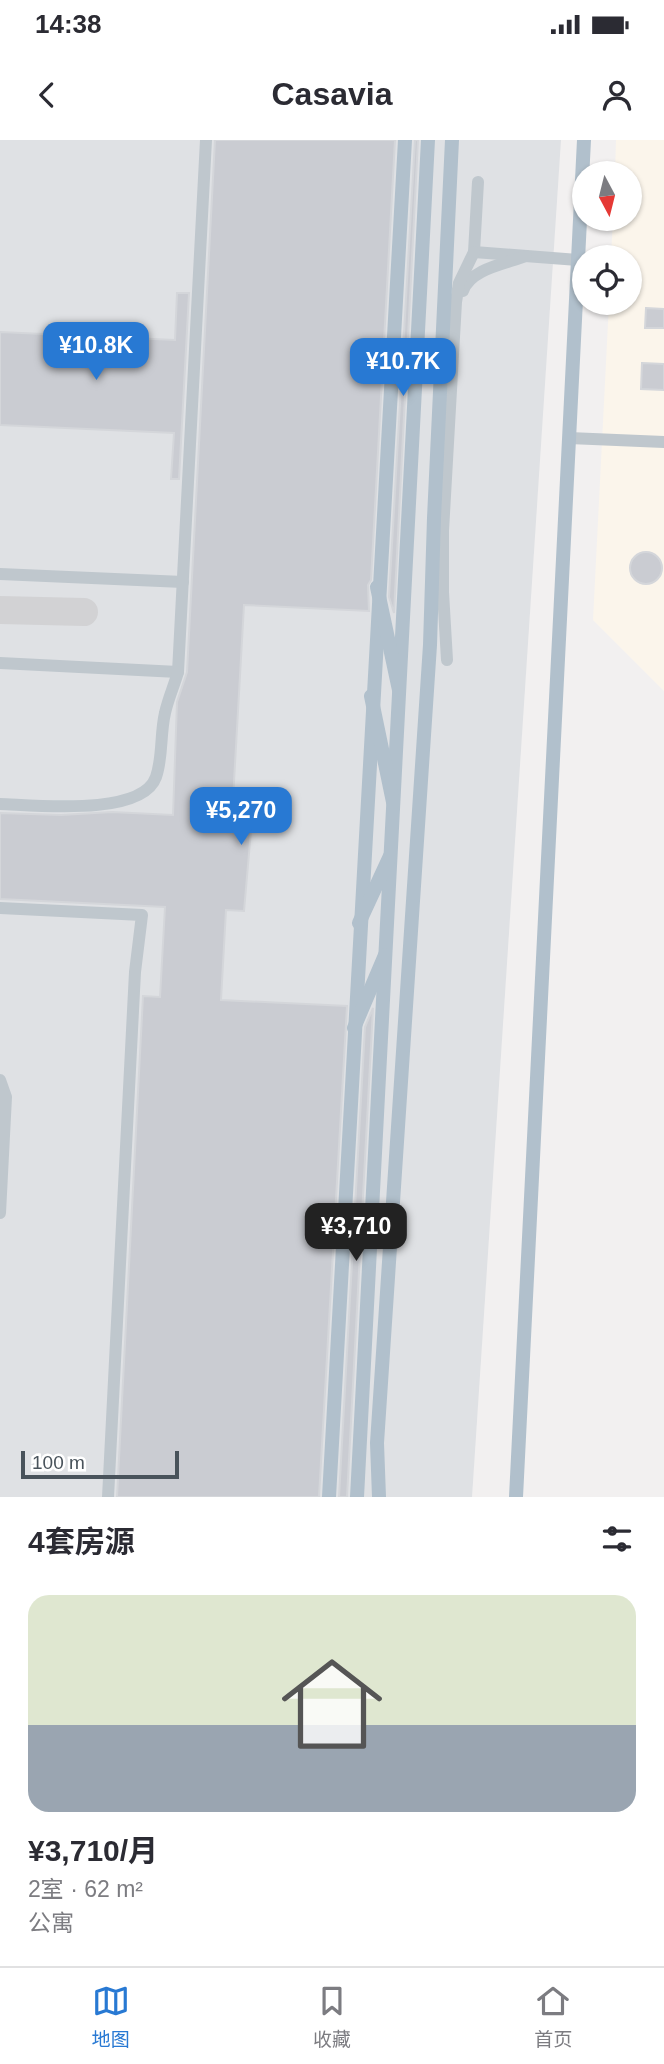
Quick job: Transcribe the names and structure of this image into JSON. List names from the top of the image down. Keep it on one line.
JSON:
{"scale_bar":"100 m","north":"bottom","page":{"status":"14:38","header":"Casavia","price":["¥10.8K","¥10.7K","¥5,270","¥3,710"],"scale":"100 m","heading":"4套房源","list":[{"name":"¥3,710/月","note":"2室 · 62 m² · 公寓"}],"tabs":["地图","收藏","首页"]}}
